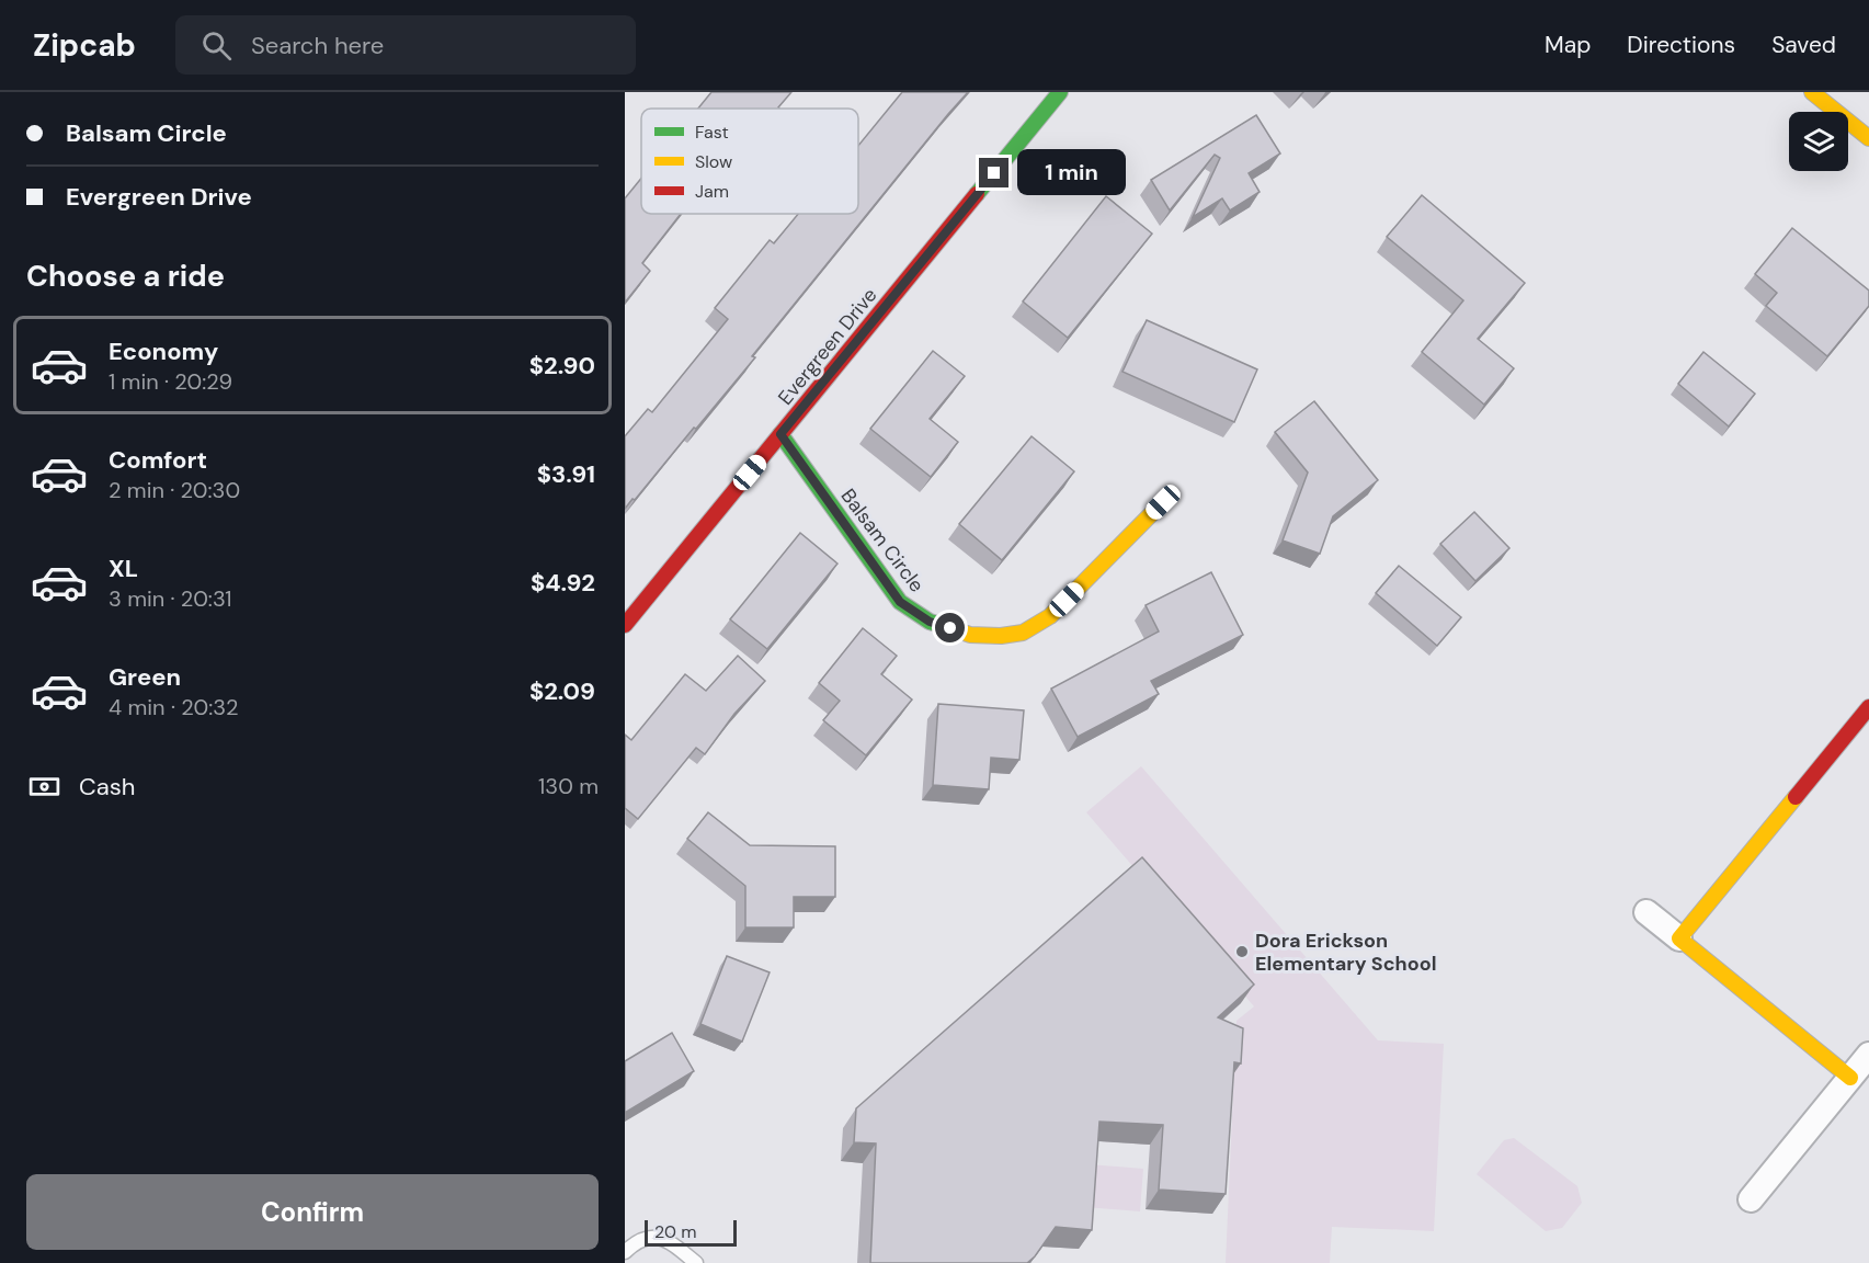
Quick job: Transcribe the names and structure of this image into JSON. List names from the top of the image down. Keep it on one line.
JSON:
{"streets":{"street":["Evergreen Drive","Balsam Circle"]},"crossings":[["Evergreen Drive","Balsam Circle"]],"places":["Dora Erickson Elementary School"],"legend":["Fast","Slow","Jam"],"scale_bar":"20 m","page":{"header":"Zipcab","search":"Search here","nav":["Map","Directions","Saved"],"banner":["Balsam Circle","Evergreen Drive"],"bubble":"1 min","heading":"Choose a ride","list":[{"name":"Economy","note":"1 min · 20:29","value":"$2.90"},{"name":"Comfort","note":"2 min · 20:30","value":"$3.91"},{"name":"XL","note":"3 min · 20:31","value":"$4.92"},{"name":"Green","note":"4 min · 20:32","value":"$2.09"}],"pay":["Cash","130 m"],"buttons":"Confirm","scale":"20 m"}}
